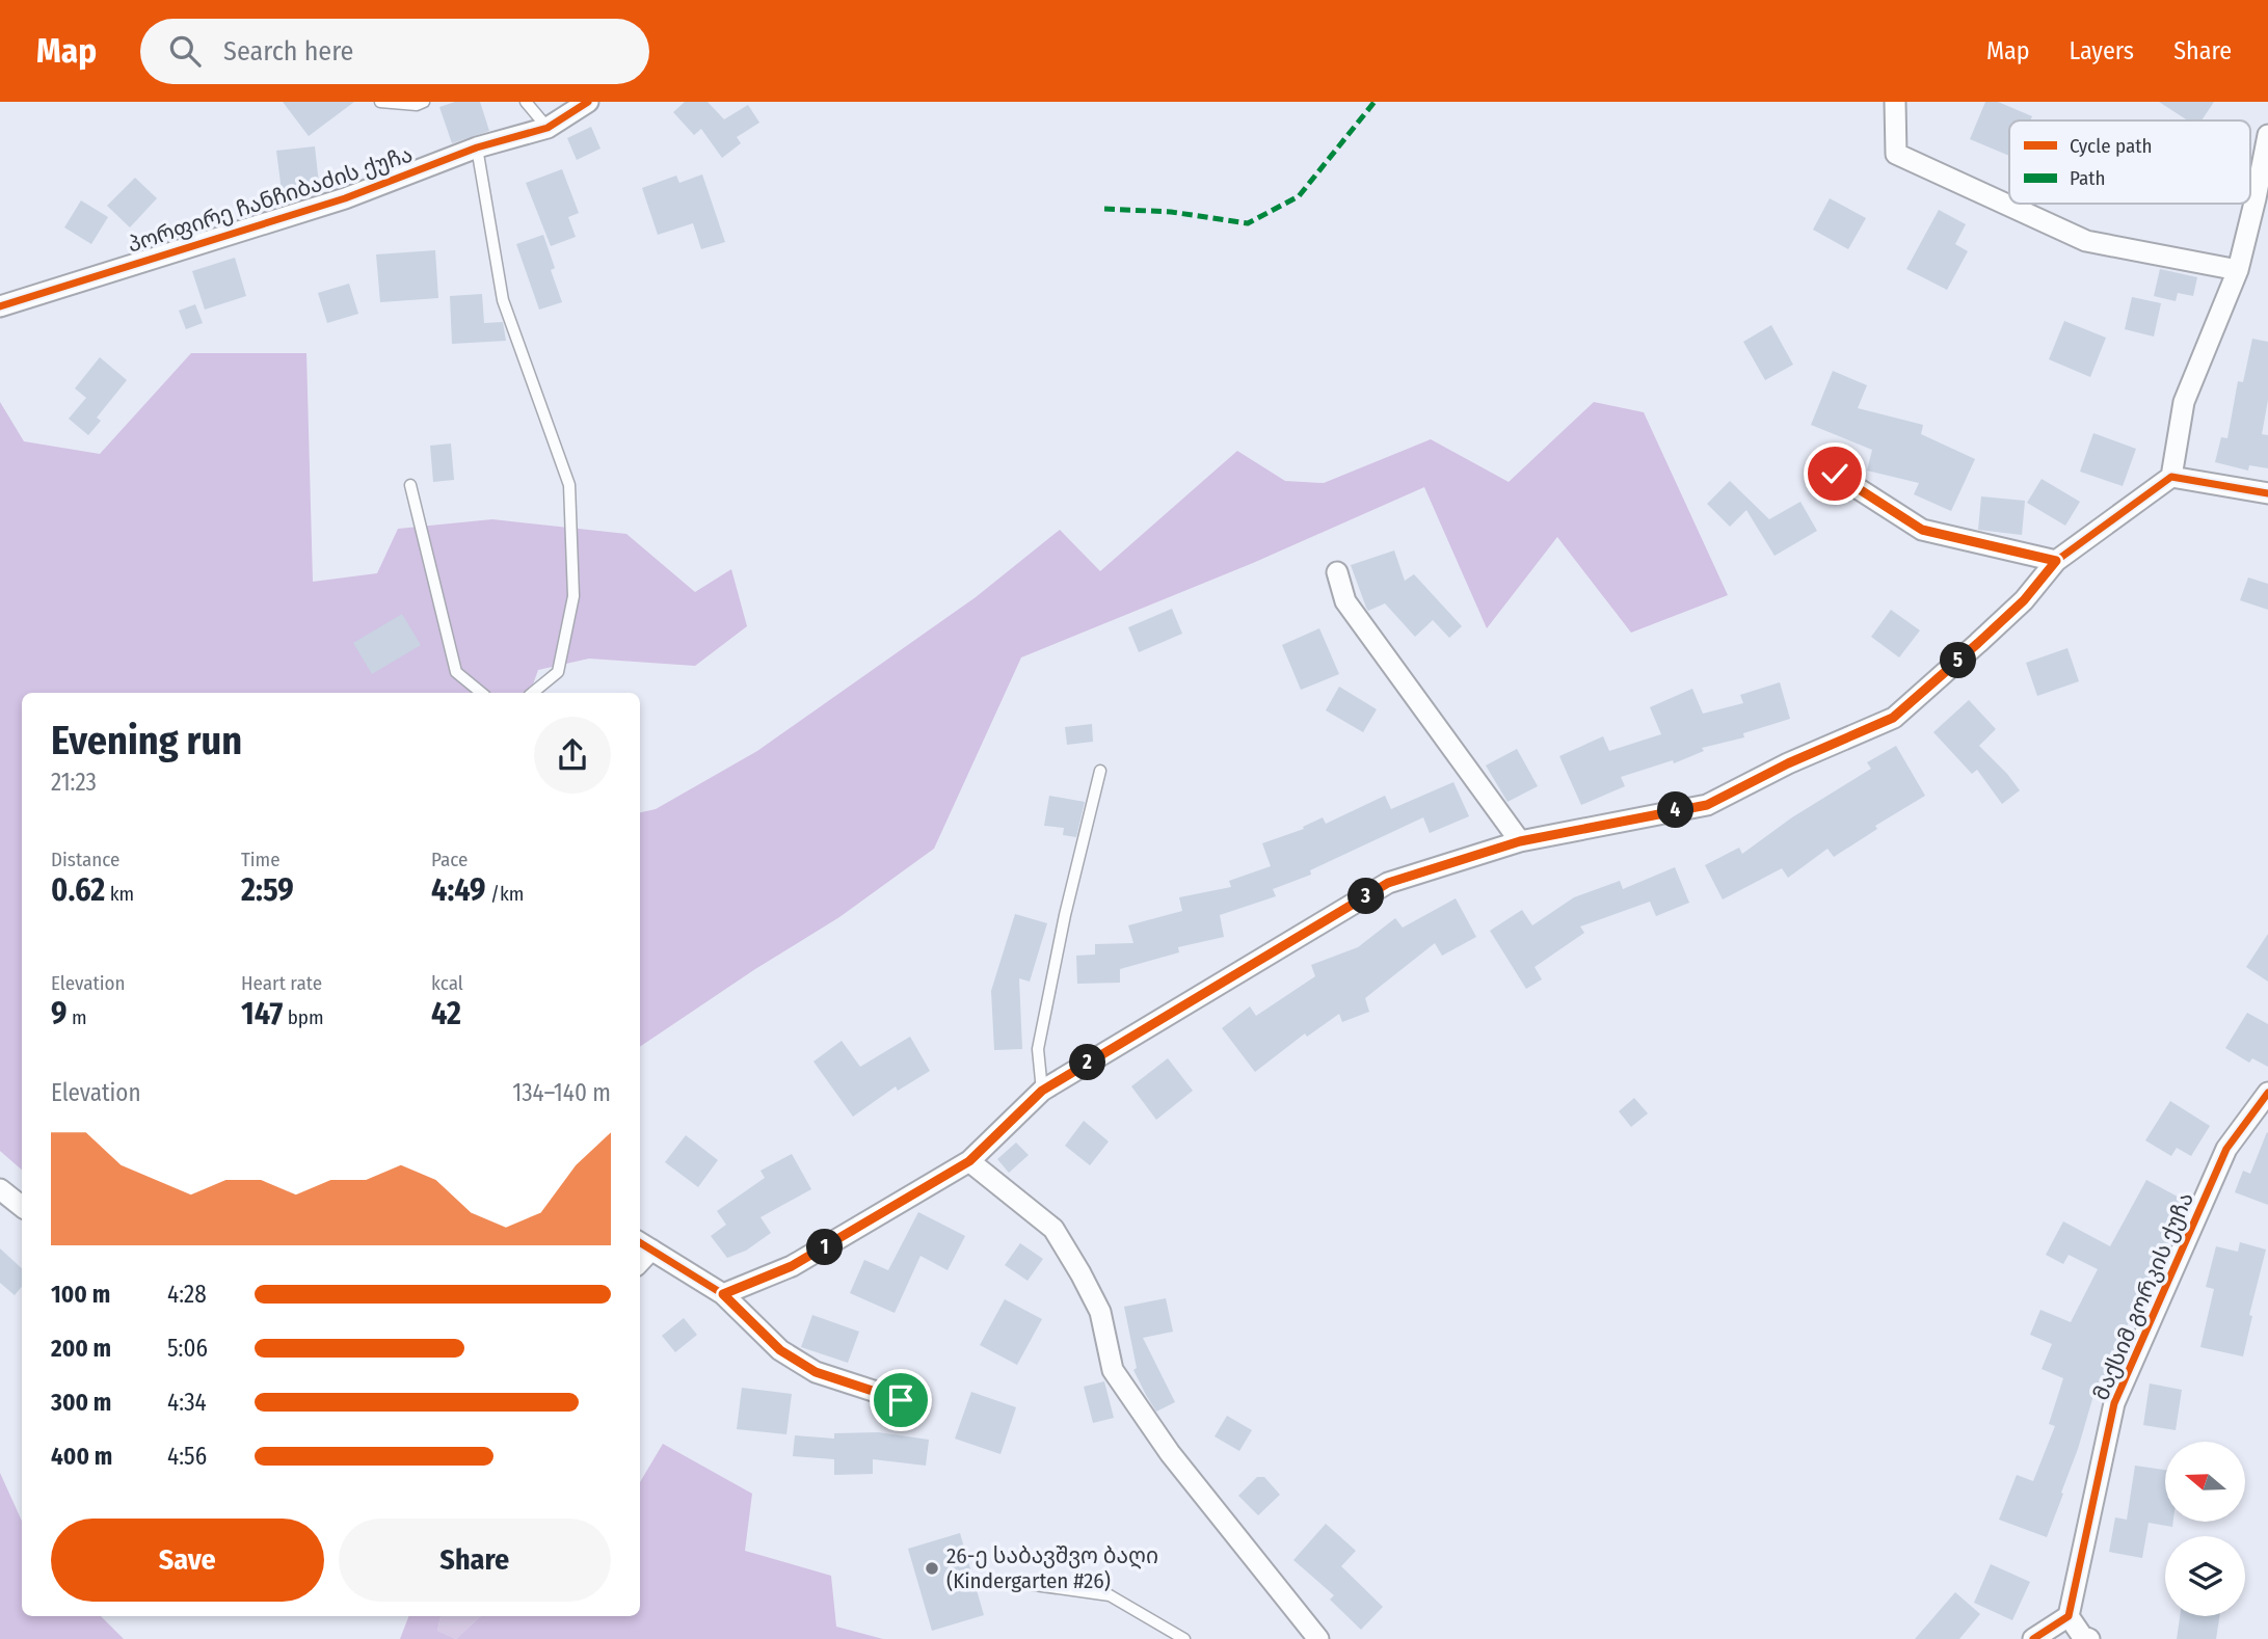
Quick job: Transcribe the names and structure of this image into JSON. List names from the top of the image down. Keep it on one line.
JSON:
{"streets":{"street":["პორფირე ჩანჩიბაძის ქუჩა","მაქსიმ გორკის ქუჩა"]},"places":["26-ე საბავშვო ბაღი (Kindergarten #26)"],"legend":["Cycle path","Path"],"north":"left","page":{"header":"Map","search":"Search here","nav":["Map","Layers","Share"],"pins":["5","4","3","2","1"],"heading":["Evening run","21:23"],"stats":[["Distance","0.62 km"],["Time","2:59"],["Pace","4:49 /km"],["Elevation","9 m"],["Heart rate","147 bpm"],["kcal","42"]],"chart":["Elevation","134–140 m"],"list":[{"name":"100 m","note":"4:28"},{"name":"200 m","note":"5:06"},{"name":"300 m","note":"4:34"},{"name":"400 m","note":"4:56"}],"buttons":["Save","Share"]}}
